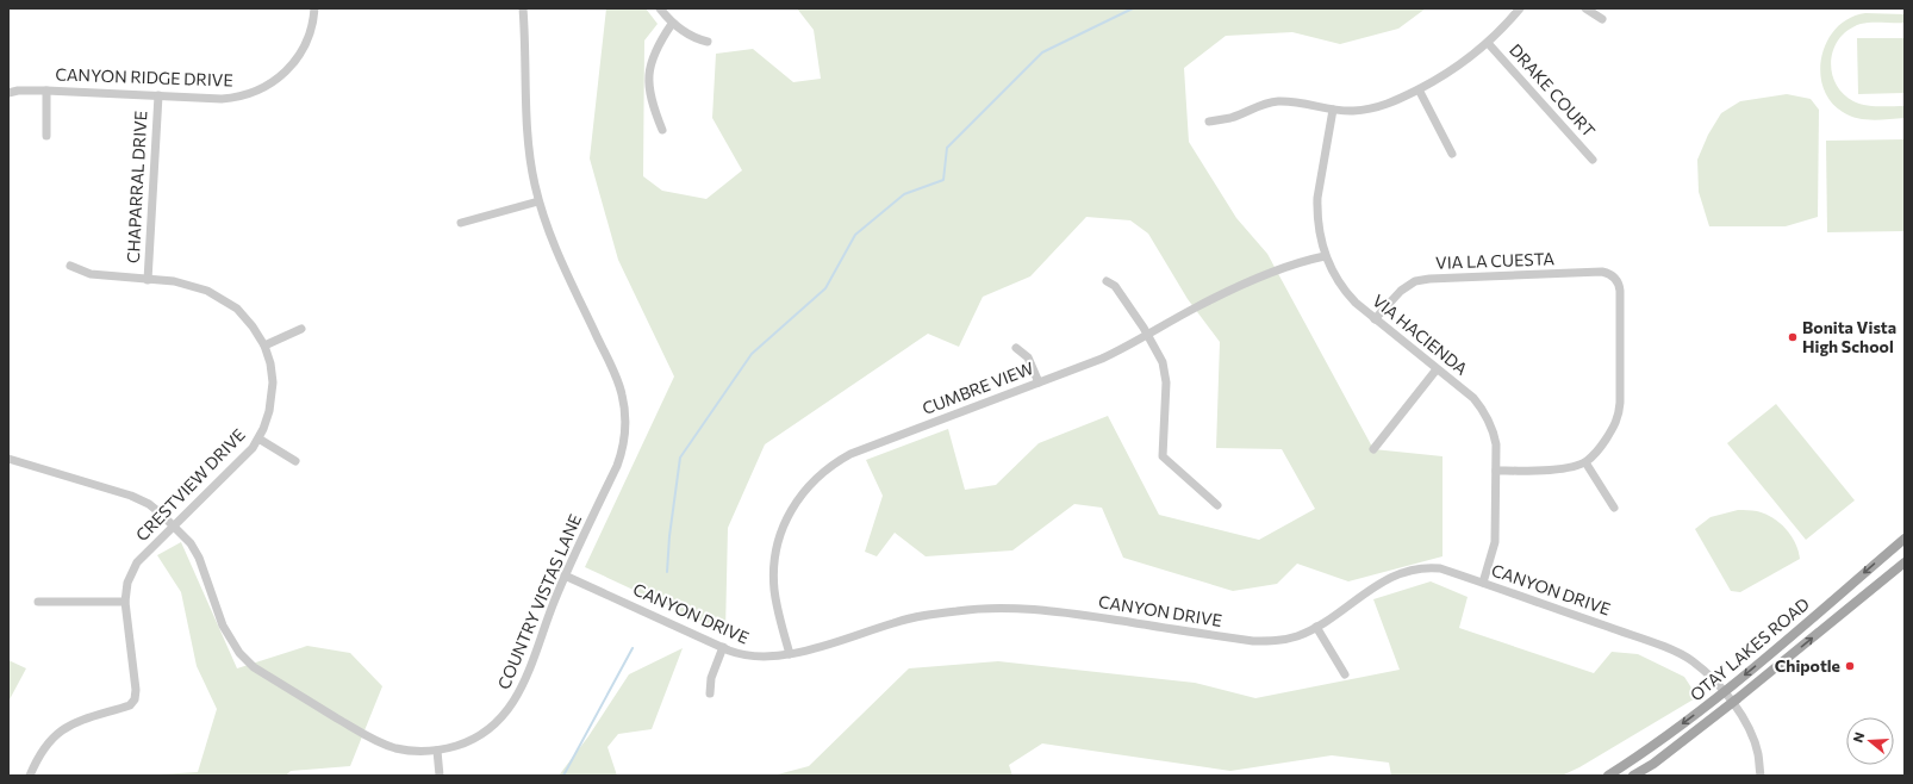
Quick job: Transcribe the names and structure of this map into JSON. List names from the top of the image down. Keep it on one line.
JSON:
{"streets":{"main road":["OTAY LAKES ROAD"],"street":["CANYON RIDGE DRIVE","DRAKE COURT","CHAPARRAL DRIVE","VIA LA CUESTA","VIA HACIENDA","CUMBRE VIEW","CRESTVIEW DRIVE","CANYON DRIVE","COUNTRY VISTAS LANE"]},"crossings":[["CANYON RIDGE DRIVE","CHAPARRAL DRIVE"],["CHAPARRAL DRIVE","CRESTVIEW DRIVE"],["VIA LA CUESTA","VIA HACIENDA"],["VIA HACIENDA","CUMBRE VIEW"],["VIA HACIENDA","CANYON DRIVE"],["CUMBRE VIEW","CANYON DRIVE"],["CRESTVIEW DRIVE","COUNTRY VISTAS LANE"],["CANYON DRIVE","COUNTRY VISTAS LANE"],["CANYON DRIVE","OTAY LAKES ROAD"]],"places":["Bonita Vista High School","Chipotle"],"north":"left"}
